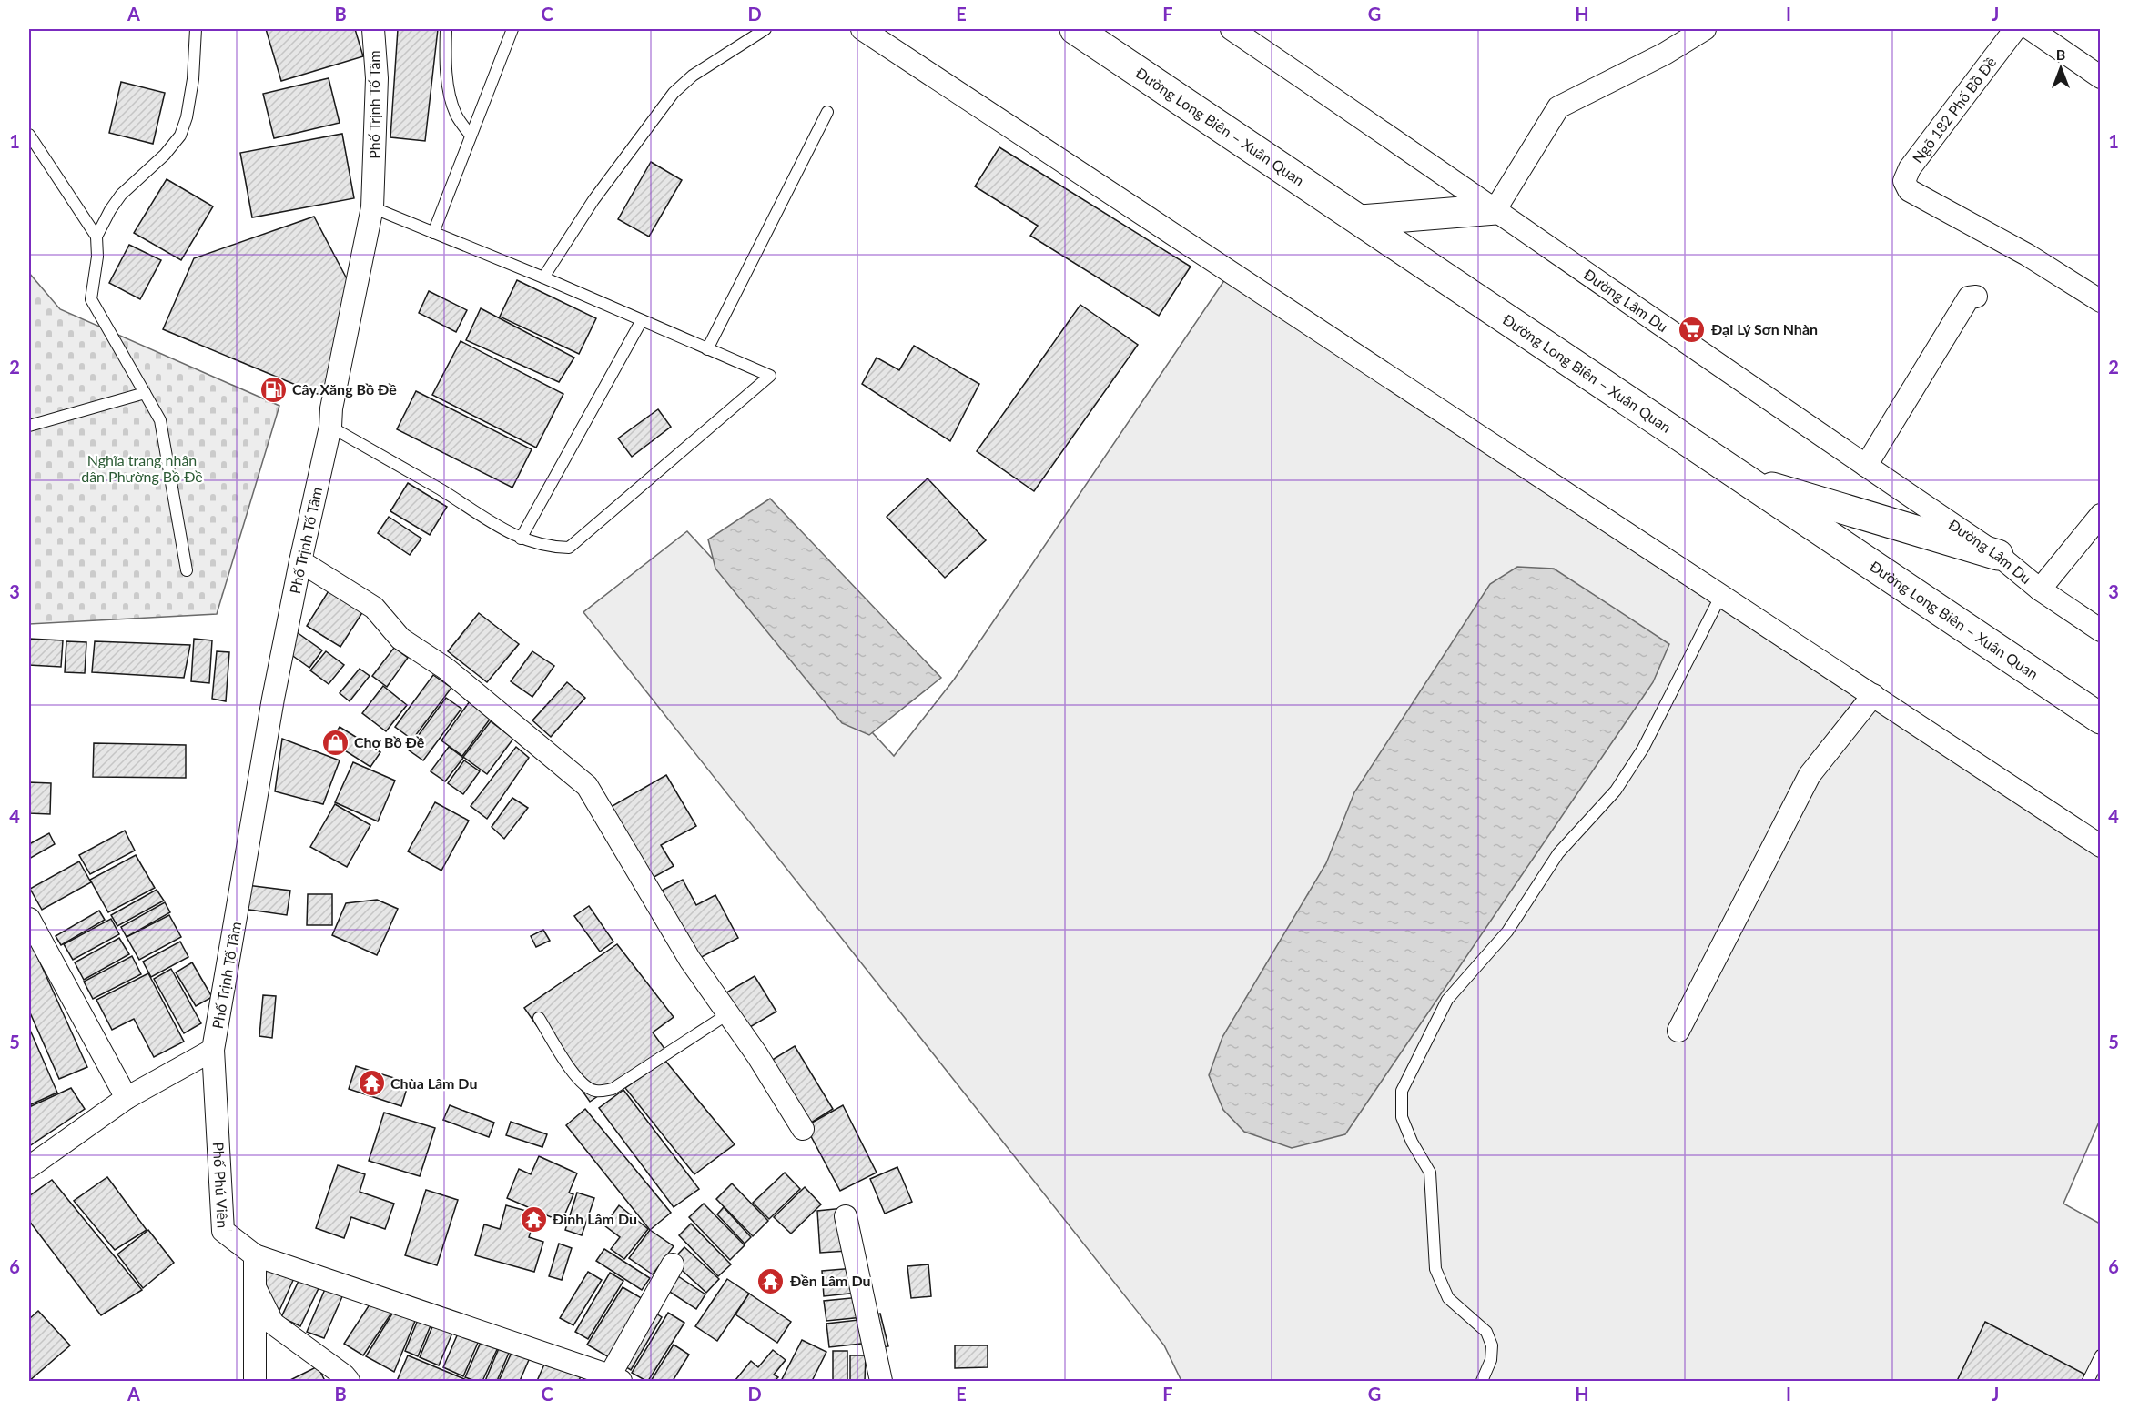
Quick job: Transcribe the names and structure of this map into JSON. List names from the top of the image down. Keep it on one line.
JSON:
{"streets":{"main road":["Đường Long Biên – Xuân Quan"],"street":["Phố Trịnh Tố Tâm","Ngõ 182 Phố Bồ Đề","Đường Lâm Du","Phố Phú Viên"]},"crossings":[["Phố Trịnh Tố Tâm","Phố Phú Viên"]],"parks":["Nghĩa trang nhân dân Phường Bồ Đề"],"places":{"supermarket":["Đại Lý Sơn Nhàn"],"fuel station":["Cây Xăng Bồ Đề"],"shop":["Chợ Bồ Đề"],"temple":["Chùa Lâm Du","Đình Lâm Du","Đền Lâm Du"]},"north":"top","grid":{"columns":["A","B","C","D","E","F","G","H","I","J"],"rows":["1","2","3","4","5","6"]}}
